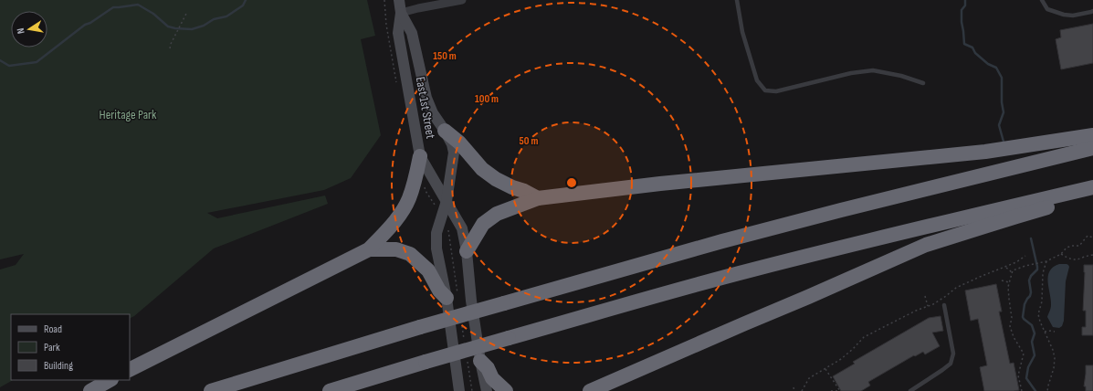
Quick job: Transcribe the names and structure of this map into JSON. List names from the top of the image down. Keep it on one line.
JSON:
{"streets":{"main road":["East 1st Street"]},"parks":["Heritage Park"],"legend":["Road","Park","Building"],"north":"left","rings":["150 m","100 m","50 m"]}
